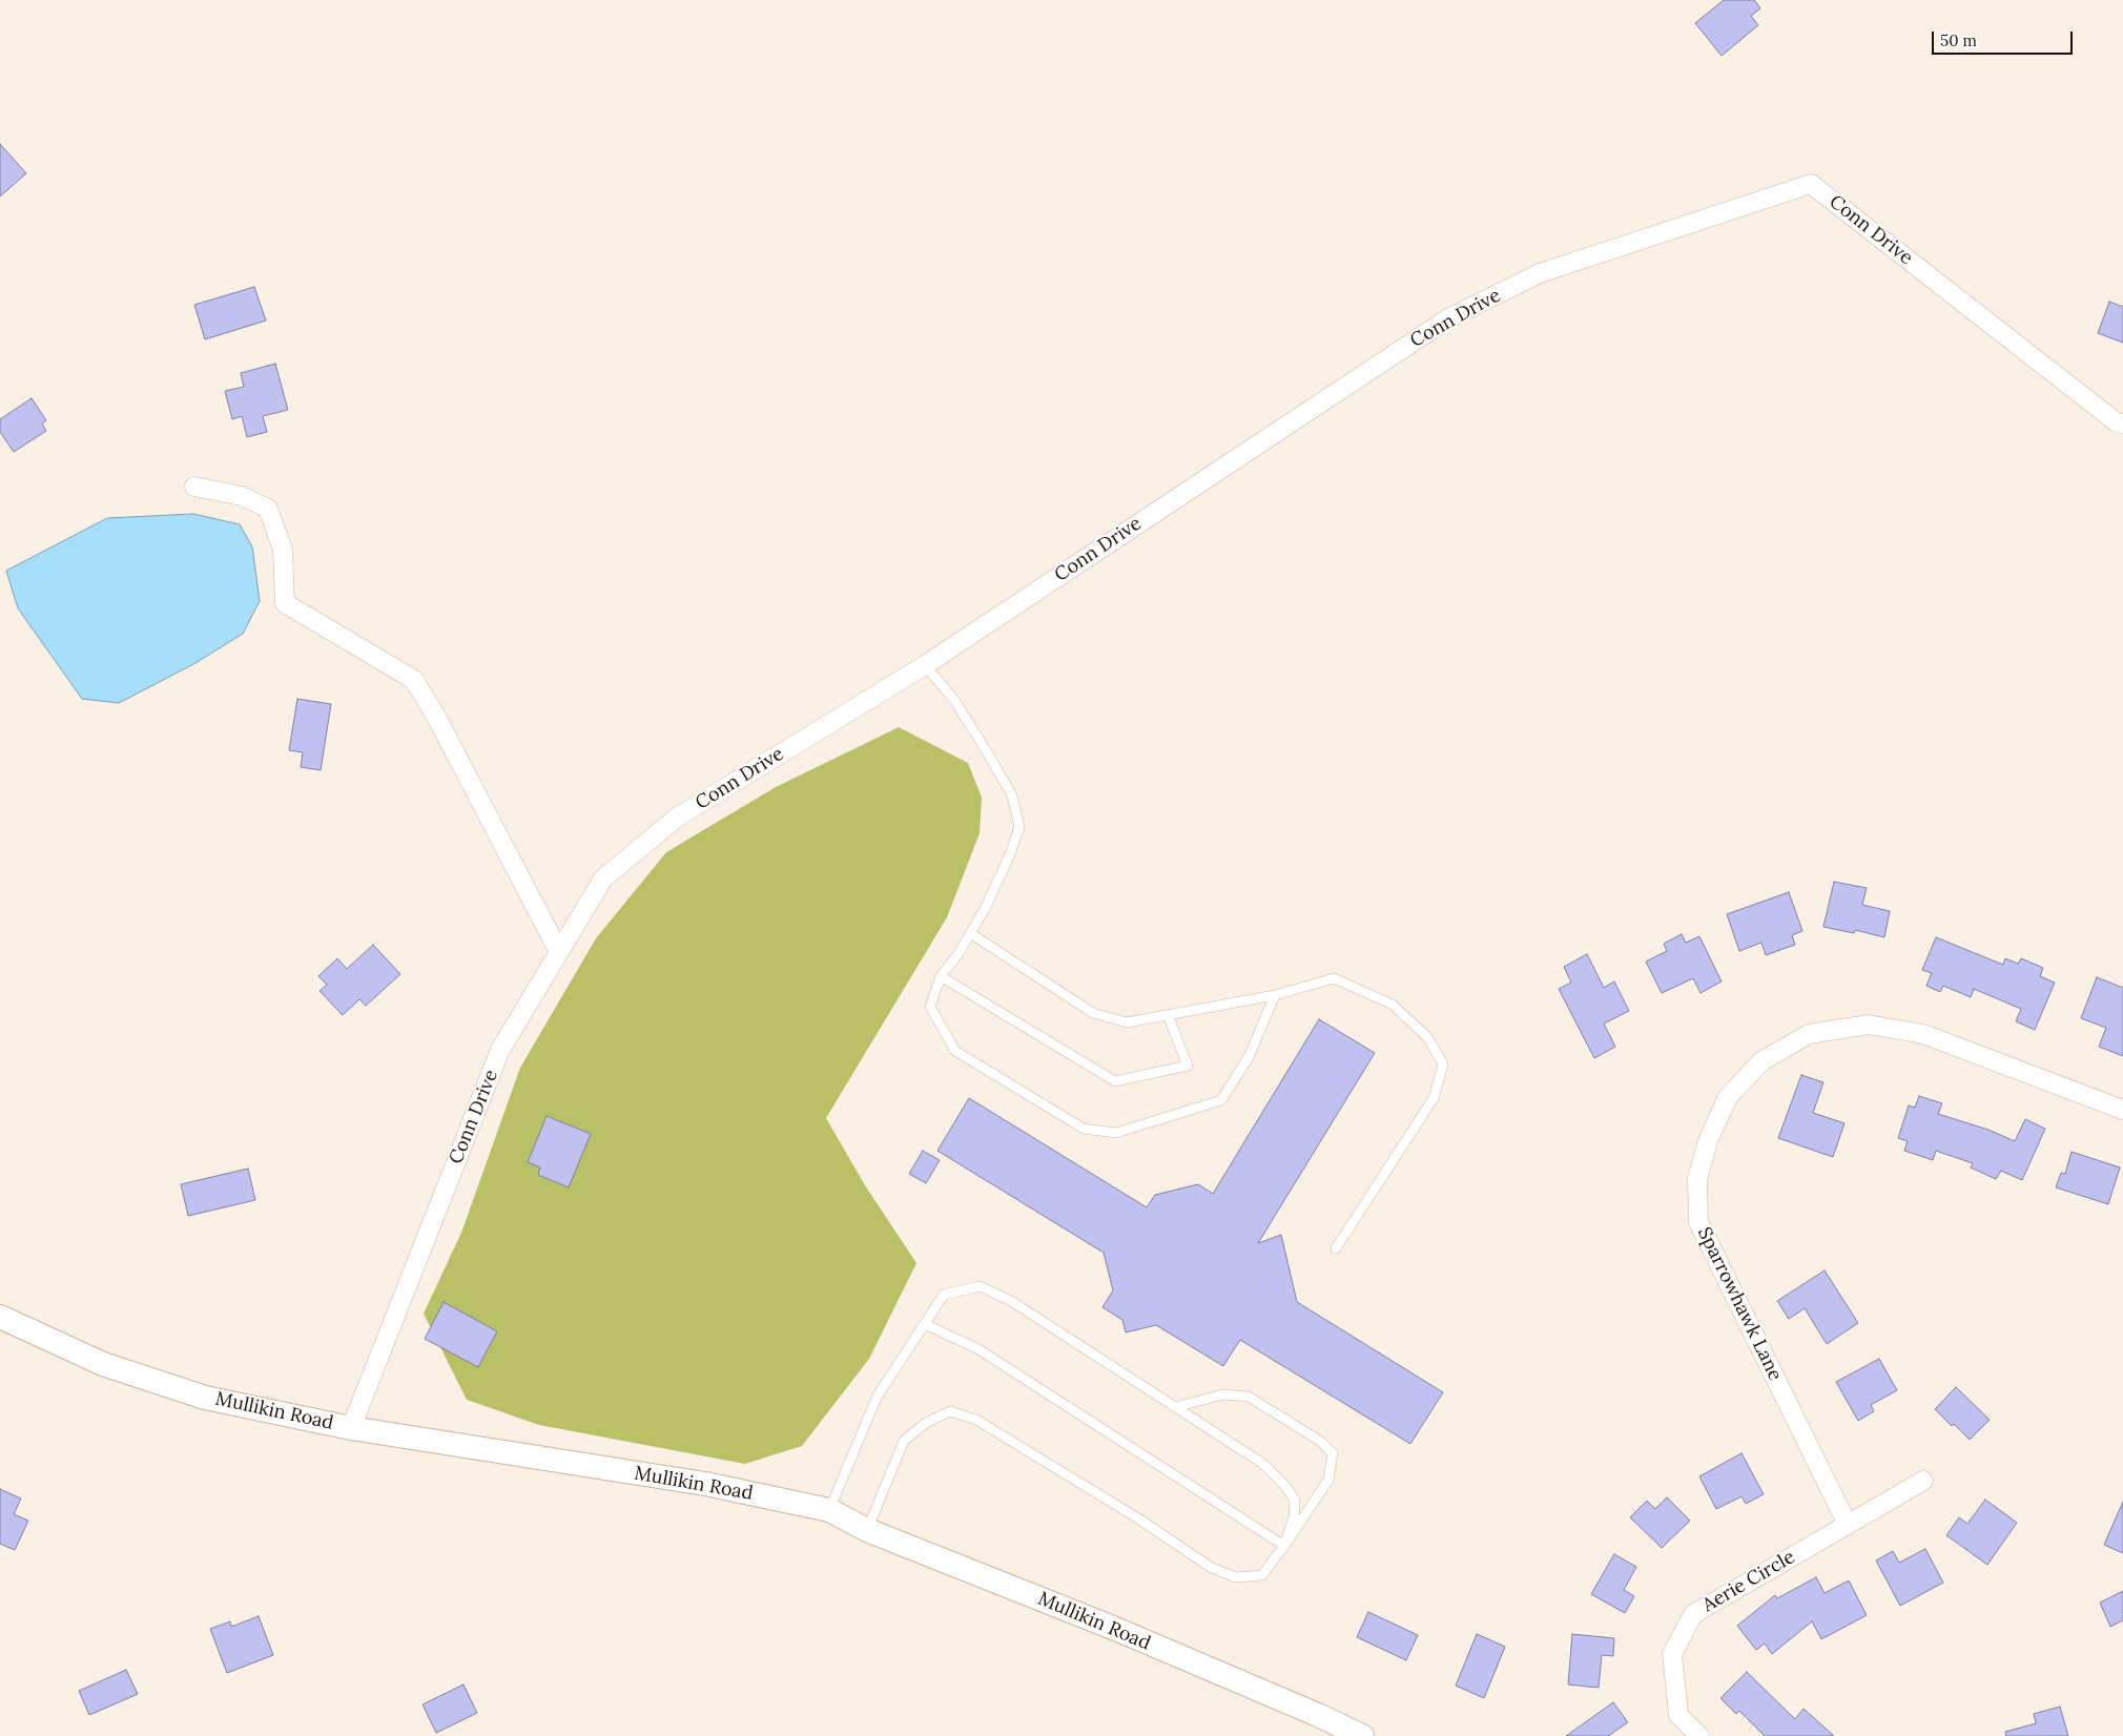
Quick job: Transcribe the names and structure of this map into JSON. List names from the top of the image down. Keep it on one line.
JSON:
{"streets":{"street":["Conn Drive","Sparrowhawk Lane","Mullikin Road","Aerie Circle"]},"crossings":[["Conn Drive","Mullikin Road"],["Sparrowhawk Lane","Aerie Circle"]],"scale_bar":"50 m"}
